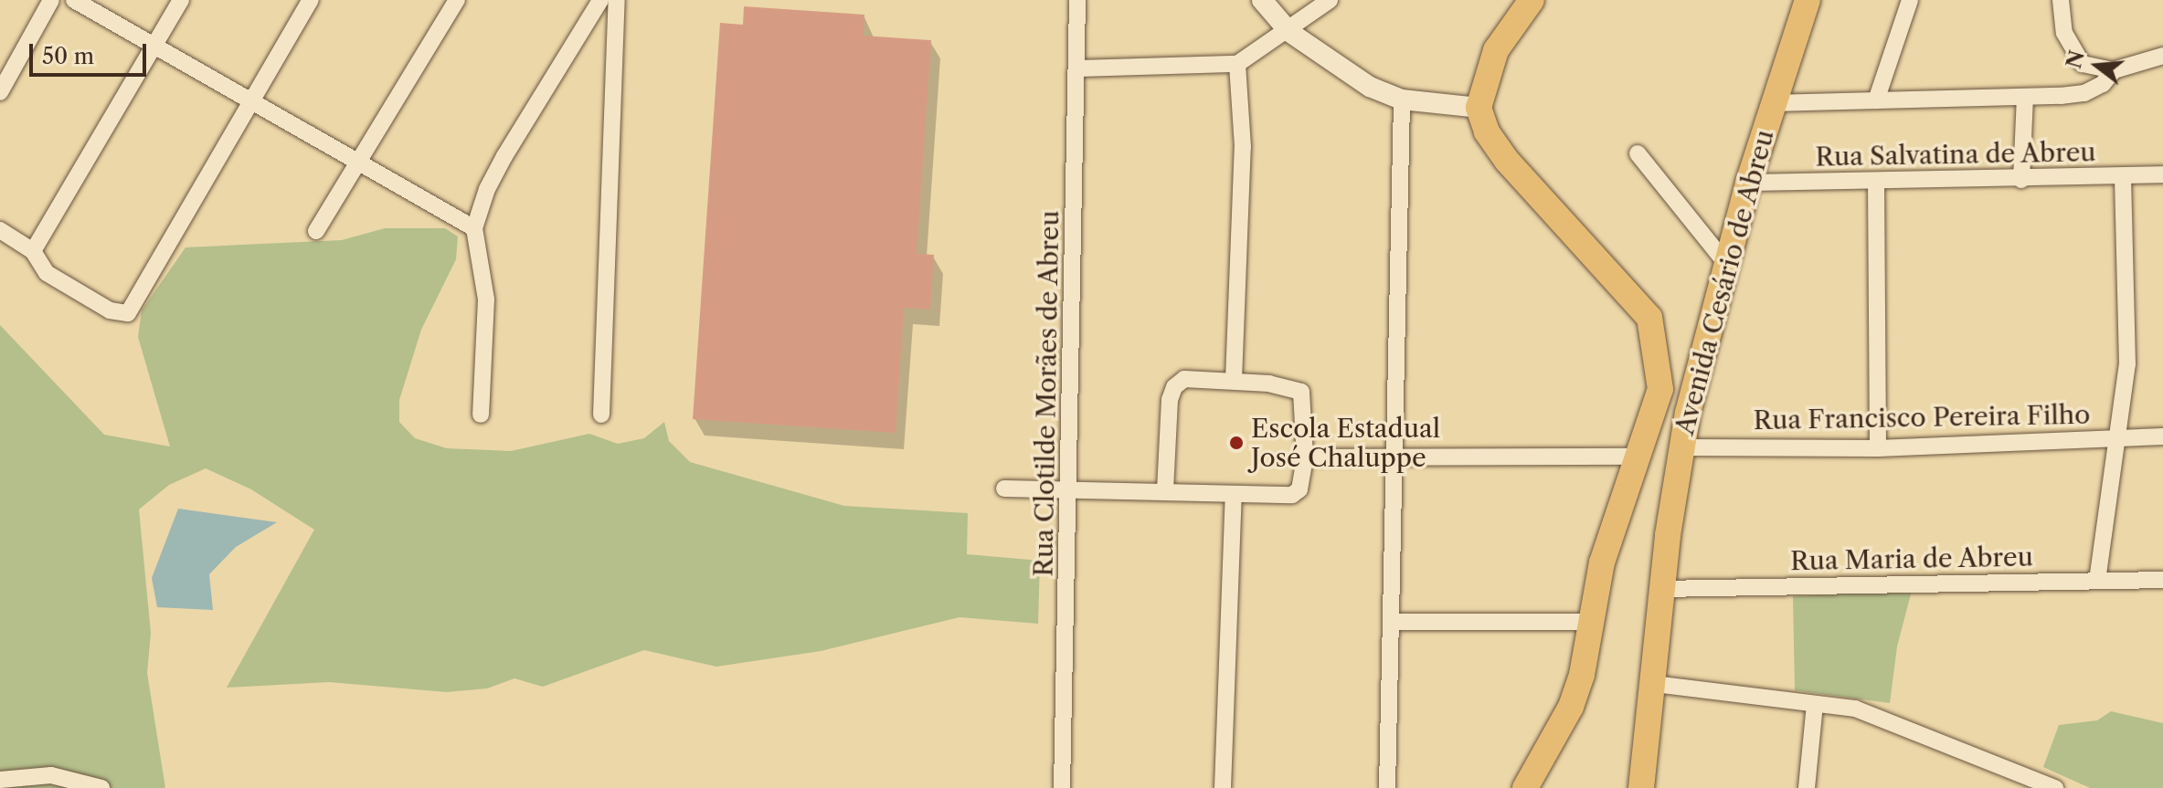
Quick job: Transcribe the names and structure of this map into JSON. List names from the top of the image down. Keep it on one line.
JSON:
{"streets":{"main road":["Avenida Cesário de Abreu"],"street":["Rua Salvatina de Abreu","Rua Clotilde Morães de Abreu","Rua Francisco Pereira Filho","Rua Maria de Abreu"]},"crossings":[["Rua Salvatina de Abreu","Avenida Cesário de Abreu"],["Avenida Cesário de Abreu","Rua Francisco Pereira Filho"],["Avenida Cesário de Abreu","Rua Maria de Abreu"]],"places":["Escola Estadual José Chaluppe"],"scale_bar":"50 m","north":"left"}
